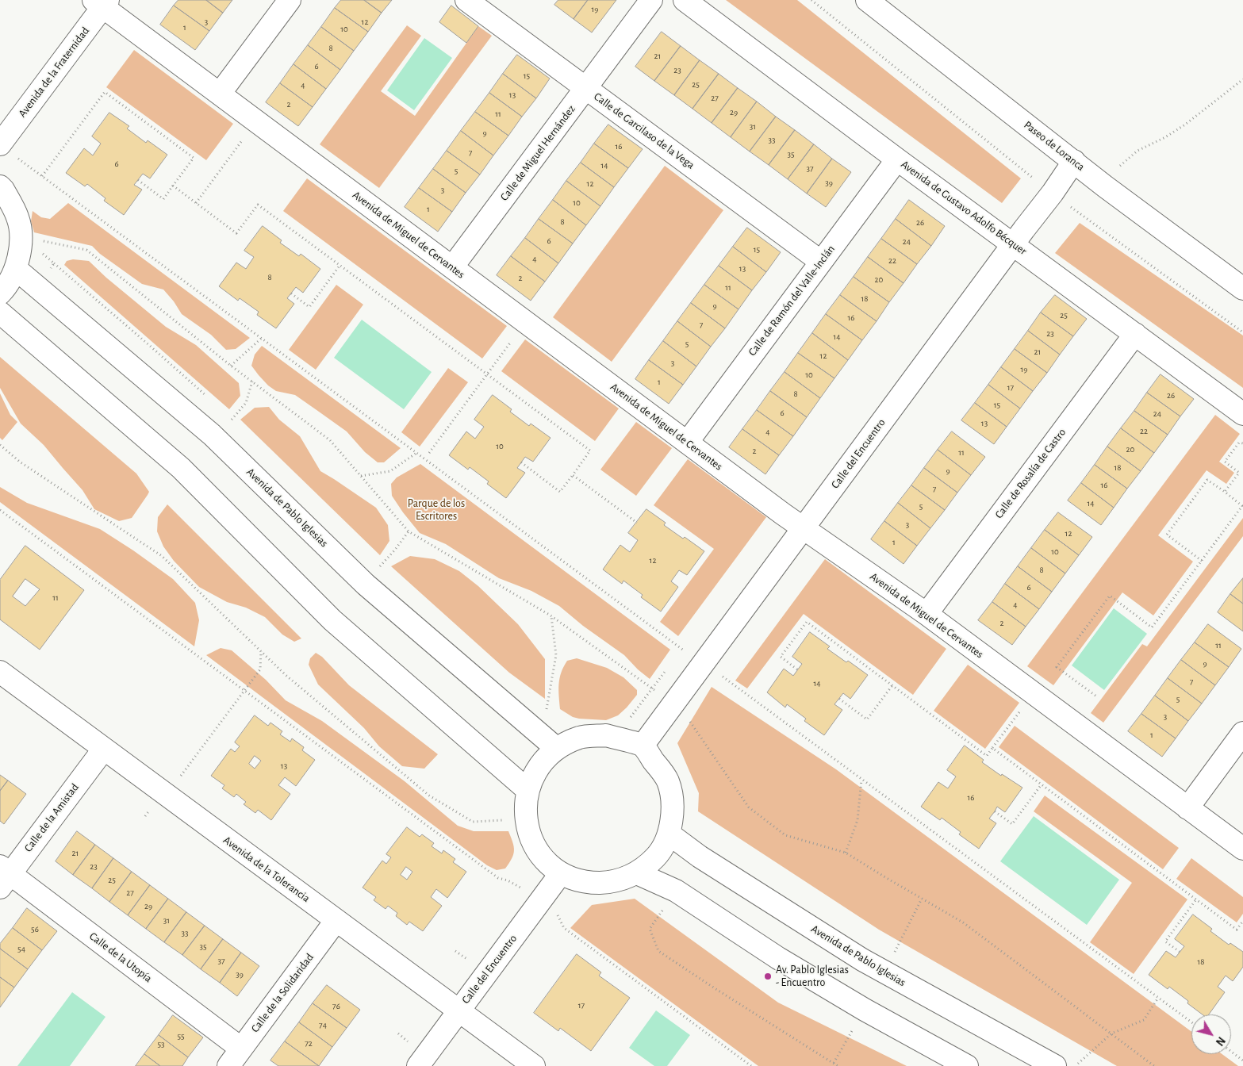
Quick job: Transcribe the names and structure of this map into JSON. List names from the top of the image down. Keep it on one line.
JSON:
{"streets":{"street":["Avenida de la Fraternidad","Calle de Garcilaso de la Vega","Paseo de Loranca","Calle de Miguel Hernández","Avenida de Gustavo Adolfo Bécquer","Avenida de Miguel de Cervantes","Calle de Ramón del Valle-Inclán","Calle del Encuentro","Calle de Rosalía de Castro","Avenida de Pablo Iglesias","Calle de la Amistad","Avenida de la Tolerancia","Calle de la Utopía","Calle de la Solidaridad"]},"crossings":[["Avenida de la Fraternidad","Avenida de Miguel de Cervantes"],["Calle de Garcilaso de la Vega","Calle de Miguel Hernández"],["Calle de Garcilaso de la Vega","Calle de Ramón del Valle-Inclán"],["Paseo de Loranca","Calle del Encuentro"],["Calle de Miguel Hernández","Avenida de Miguel de Cervantes"],["Avenida de Gustavo Adolfo Bécquer","Calle de Ramón del Valle-Inclán"],["Avenida de Gustavo Adolfo Bécquer","Calle del Encuentro"],["Avenida de Gustavo Adolfo Bécquer","Calle de Rosalía de Castro"],["Avenida de Miguel de Cervantes","Calle de Ramón del Valle-Inclán"],["Avenida de Miguel de Cervantes","Calle del Encuentro"],["Avenida de Miguel de Cervantes","Calle de Rosalía de Castro"],["Calle del Encuentro","Avenida de la Tolerancia"],["Calle de la Amistad","Avenida de la Tolerancia"],["Calle de la Amistad","Calle de la Utopía"],["Avenida de la Tolerancia","Calle de la Solidaridad"],["Calle de la Utopía","Calle de la Solidaridad"]],"parks":["Parque de los Escritores"],"places":["Av. Pablo Iglesias - Encuentro"],"house_numbers":["19","3","12","1","10","8","21","6","23","15","25","4","13","27","2","29","11","31","9","33","16","7","35","6","14","37","5","39","12","3","10","1","8","26","6","24","15","4","22","13","8","2","20","11","18","9","25","16","7","23","14","5","21","12","3","19","10","1","17","8","26","15","6","24","13","22","4","10","20","2","11","18","9","16","7","14","5","3","12","1","10","12","8","6","11","4","2","11","9","7","14","5","3","1","13","16","21","23","25","27","29","31","56","33","35","54","37","18","39","17","76","74","55","72","53"],"north":"bottom right"}
